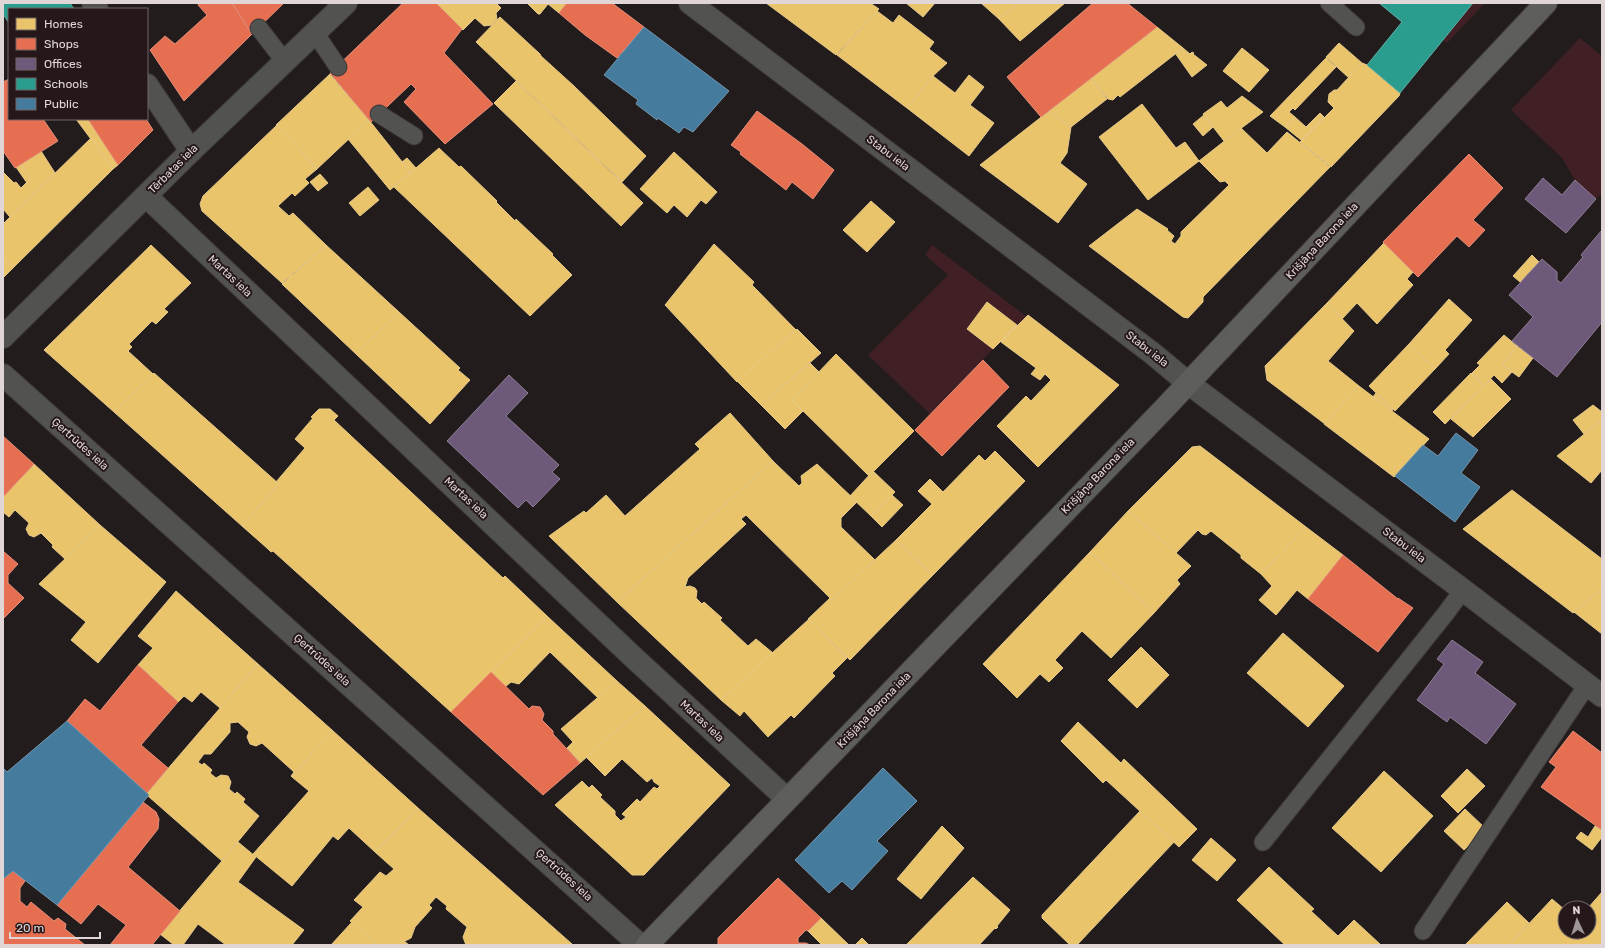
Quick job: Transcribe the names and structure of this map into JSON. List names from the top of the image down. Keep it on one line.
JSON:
{"streets":{"street":["Stabu iela","Tērbatas iela","Krišjāņa Barona iela","Martas iela","Ģertrūdes iela"]},"crossings":[["Stabu iela","Krišjāņa Barona iela"],["Tērbatas iela","Martas iela"],["Krišjāņa Barona iela","Martas iela"]],"legend":["Homes","Shops","Offices","Schools","Public"],"scale_bar":"20 m","north":"top"}
